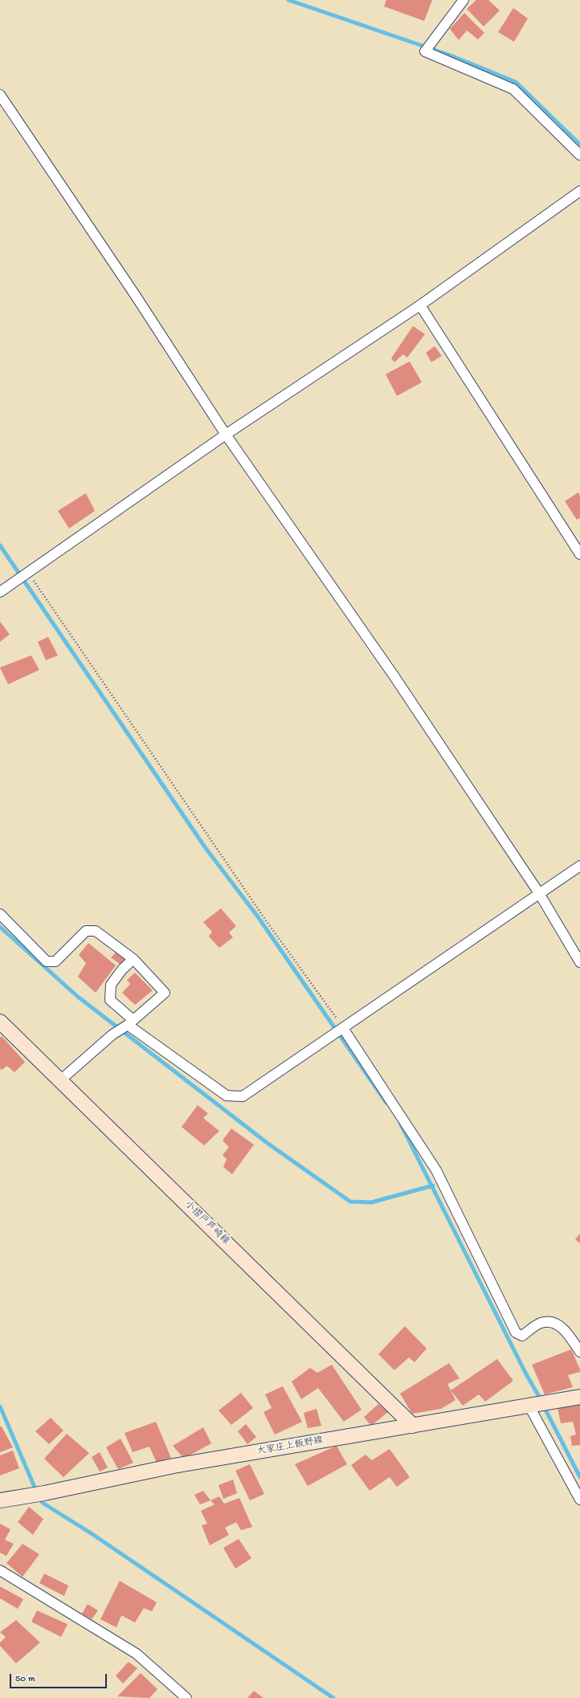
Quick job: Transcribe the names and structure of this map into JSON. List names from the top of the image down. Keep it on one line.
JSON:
{"streets":{"main road":["小摺戸芦崎線","大家庄上飯野線"]},"crossings":[["小摺戸芦崎線","大家庄上飯野線"]],"scale_bar":"50 m"}
